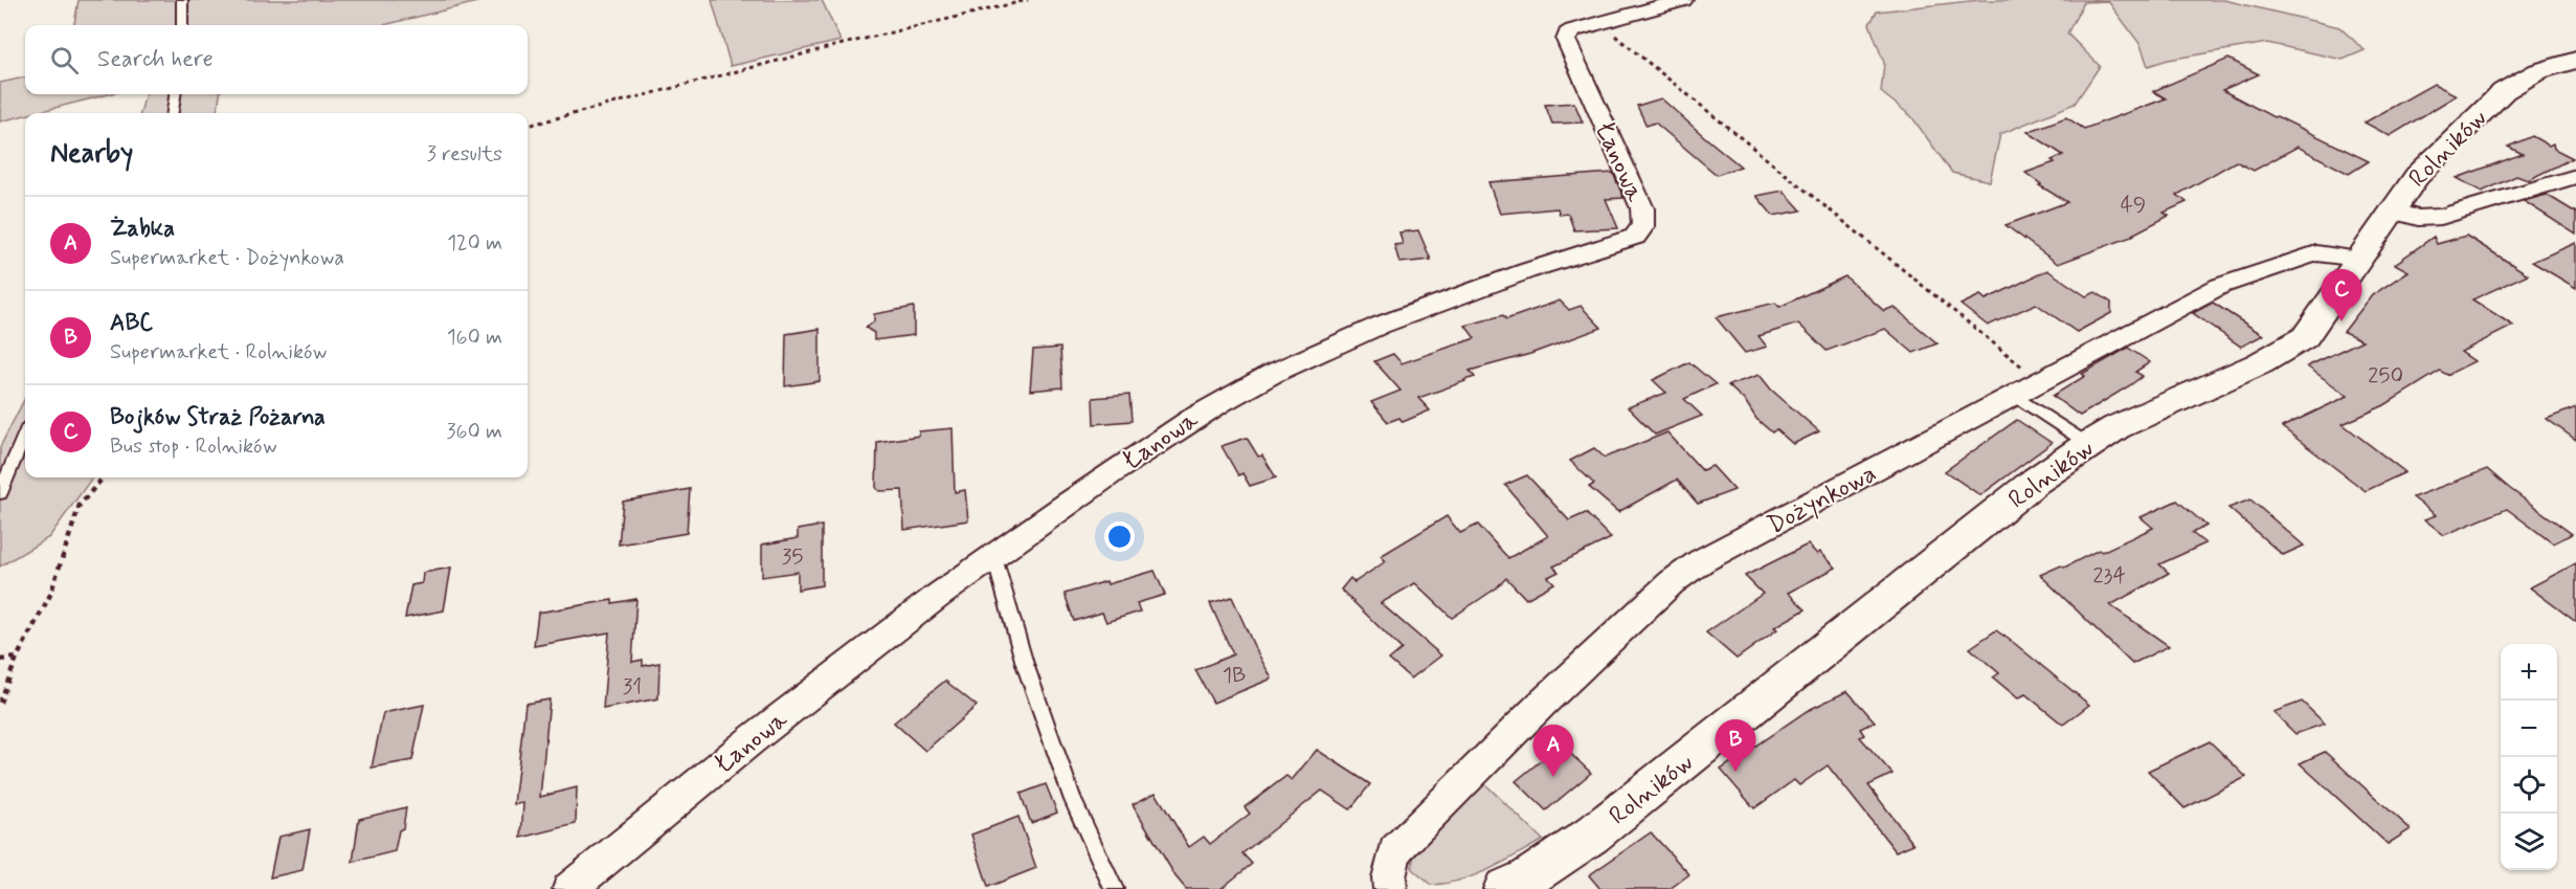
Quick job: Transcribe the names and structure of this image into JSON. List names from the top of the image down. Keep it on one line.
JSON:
{"streets":{"street":["Rolników","Łanowa","Dożynkowa"]},"crossings":[["Rolników","Dożynkowa"]],"house_numbers":["49","250","35","234","1B","31"],"page":{"search":"Search here","heading":["Nearby","3 results"],"list":[{"mark":"A","name":"Żabka","note":"Supermarket · Dożynkowa","value":"120 m"},{"mark":"B","name":"ABC","note":"Supermarket · Rolników","value":"160 m"},{"mark":"C","name":"Bojków Straż Pożarna","note":"Bus stop · Rolników","value":"360 m"}],"pins":["C","B","A"],"map_buttons":["+","−"]}}
